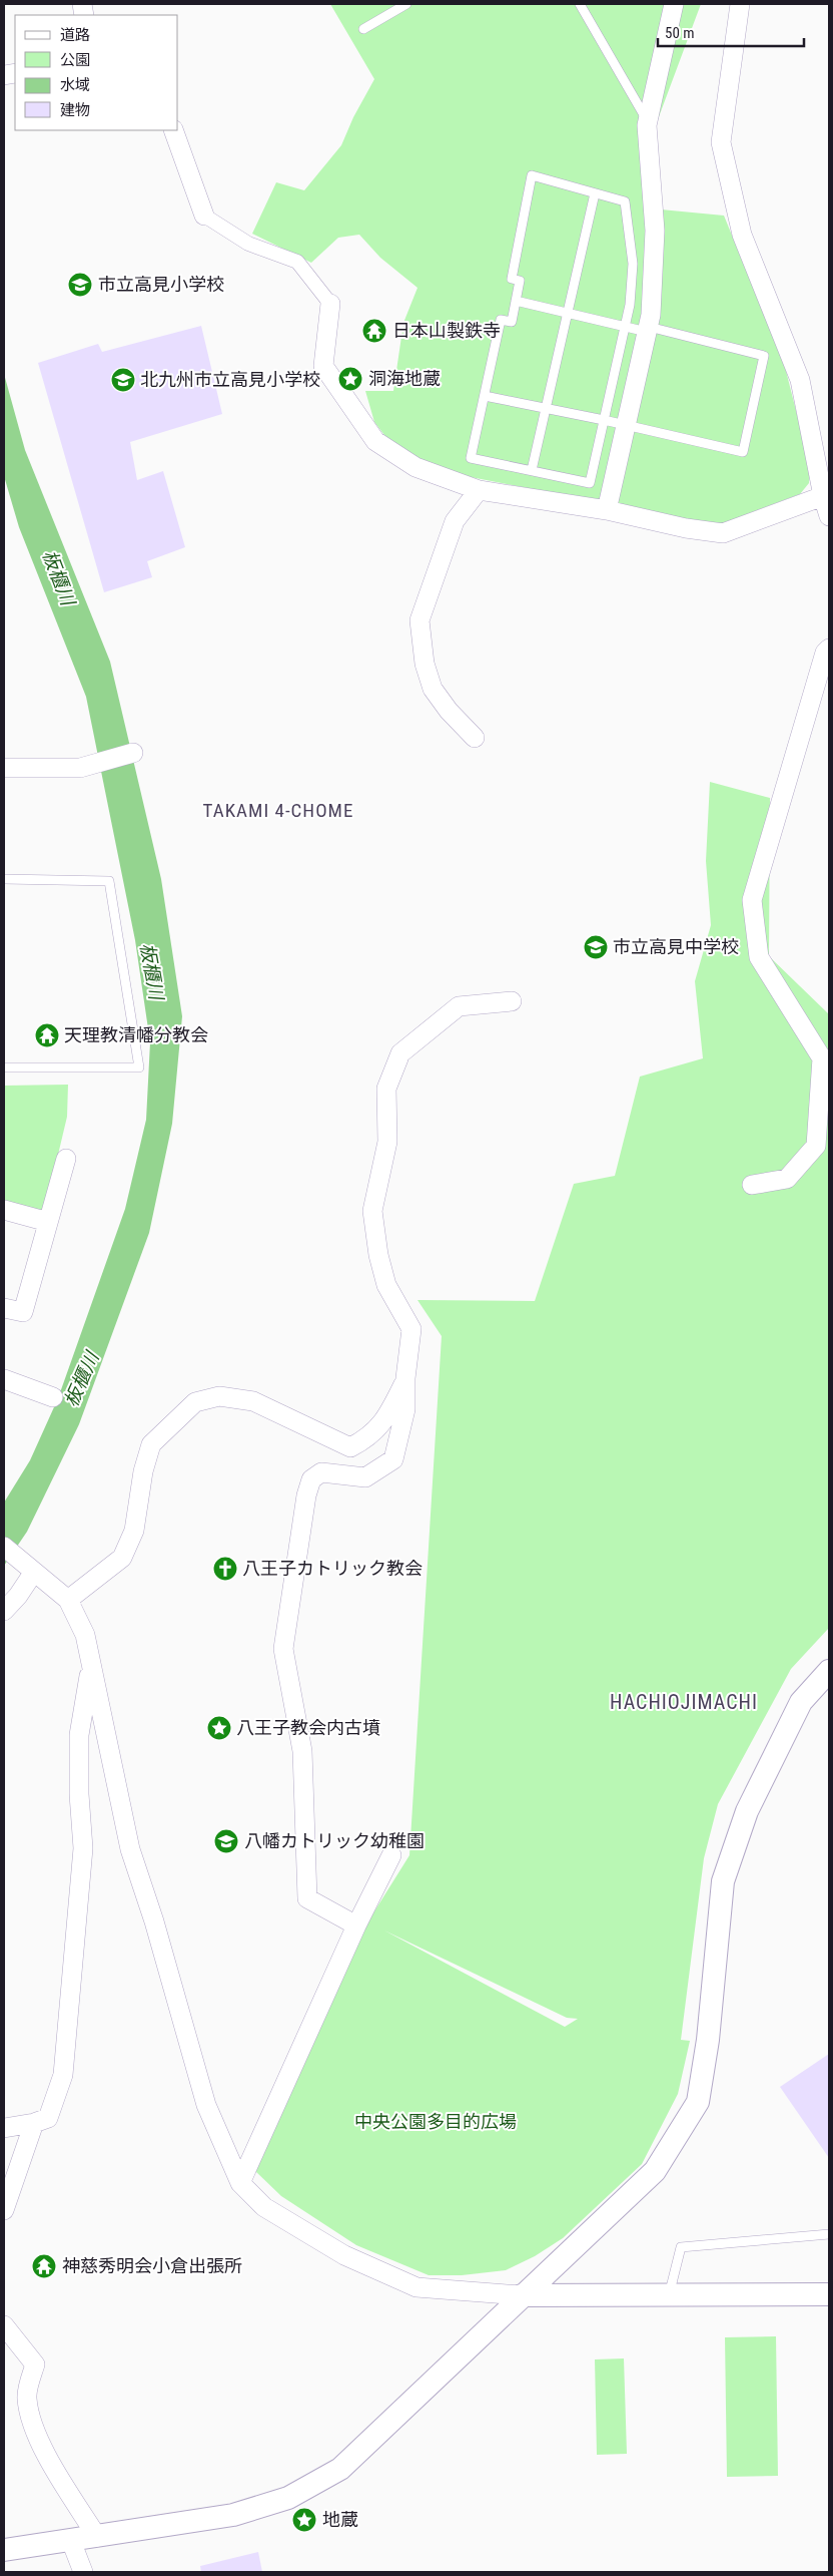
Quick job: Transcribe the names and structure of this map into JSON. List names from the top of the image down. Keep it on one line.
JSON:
{"districts":["TAKAMI 4-CHOME","HACHIOJIMACHI"],"water":["板櫃川"],"parks":["中央公園多目的広場"],"places":{"school or university":["市立高見小学校","北九州市立高見小学校","市立高見中学校","八幡カトリック幼稚園"],"temple":["日本山製鉄寺","天理教清幡分教会","神慈秀明会小倉出張所"],"place":["洞海地蔵","八王子教会内古墳","地蔵"],"church":["八王子カトリック教会"]},"legend":["道路","公園","水域","建物"],"scale_bar":"50 m"}
